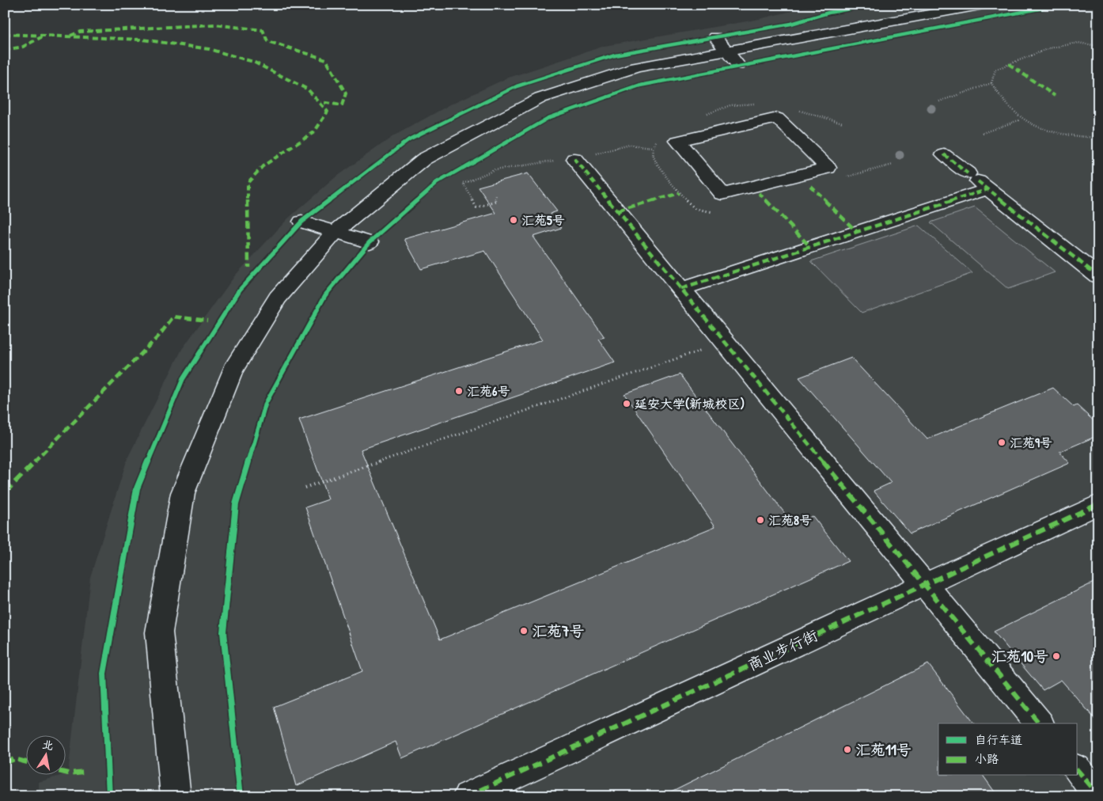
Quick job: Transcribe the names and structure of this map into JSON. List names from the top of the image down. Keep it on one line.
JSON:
{"streets":{"street":["商业步行街"]},"places":["汇苑5号","汇苑6号","延安大学(新城校区)","汇苑9号","汇苑8号","汇苑7号","汇苑10号","汇苑11号"],"legend":["自行车道","小路"],"north":"top"}
